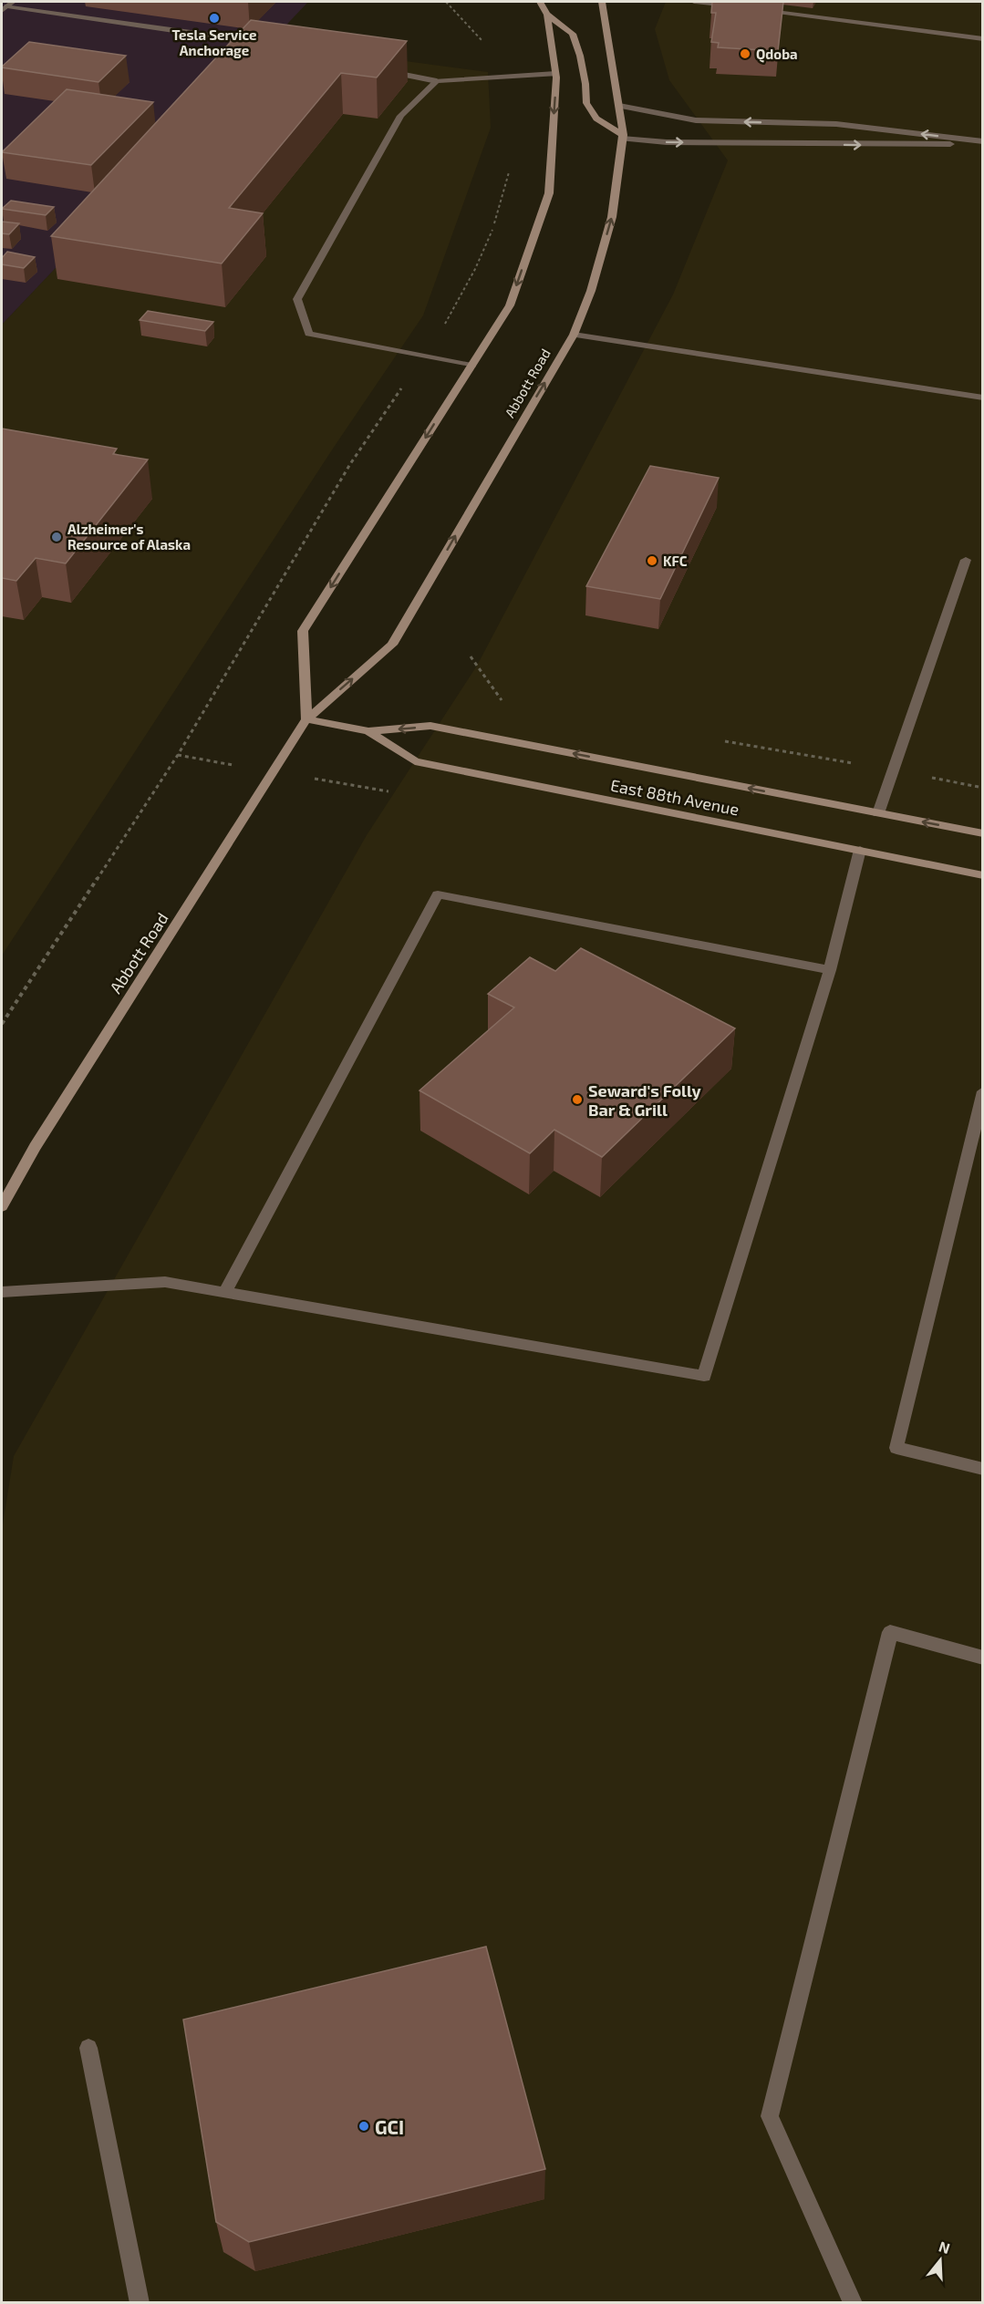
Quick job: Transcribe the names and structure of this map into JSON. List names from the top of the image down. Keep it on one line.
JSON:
{"streets":{"main road":["Abbott Road","East 88th Avenue"]},"crossings":[["Abbott Road","East 88th Avenue"]],"places":["Tesla Service Anchorage","Qdoba","Alzheimer's Resource of Alaska","KFC","Seward's Folly Bar & Grill","GCI"],"north":"top"}
